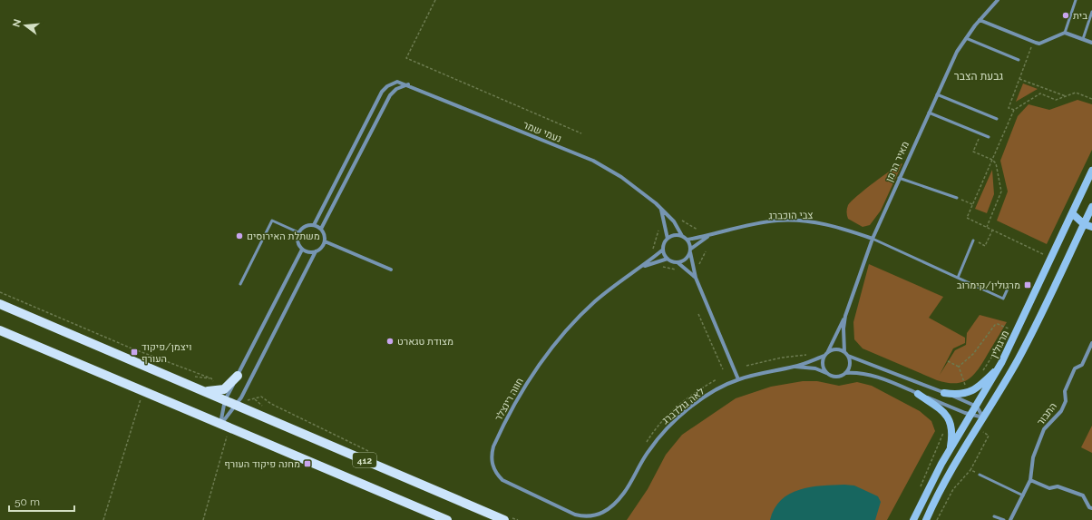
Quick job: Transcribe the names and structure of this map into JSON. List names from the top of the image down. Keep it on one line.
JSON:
{"streets":{"main road":["מרגולין","412"],"street":["נעמי שמר","מאיר הרמן","צבי הוכברג","חווה רינצלר","לאה גולדברג","התבור"]},"crossings":[["נעמי שמר","צבי הוכברג"],["נעמי שמר","חווה רינצלר"],["מאיר הרמן","צבי הוכברג"],["מאיר הרמן","לאה גולדברג"],["צבי הוכברג","חווה רינצלר"],["חווה רינצלר","לאה גולדברג"]],"districts":["גבעת הצבר"],"places":{"other":["בית","משתלת האירוסים","מצודת טגארט"],"transit":["מרגולין/קימרוב","ויצמן/פיקוד העורף","מחנה פיקוד העורף"]},"scale_bar":"50 m","north":"left"}
